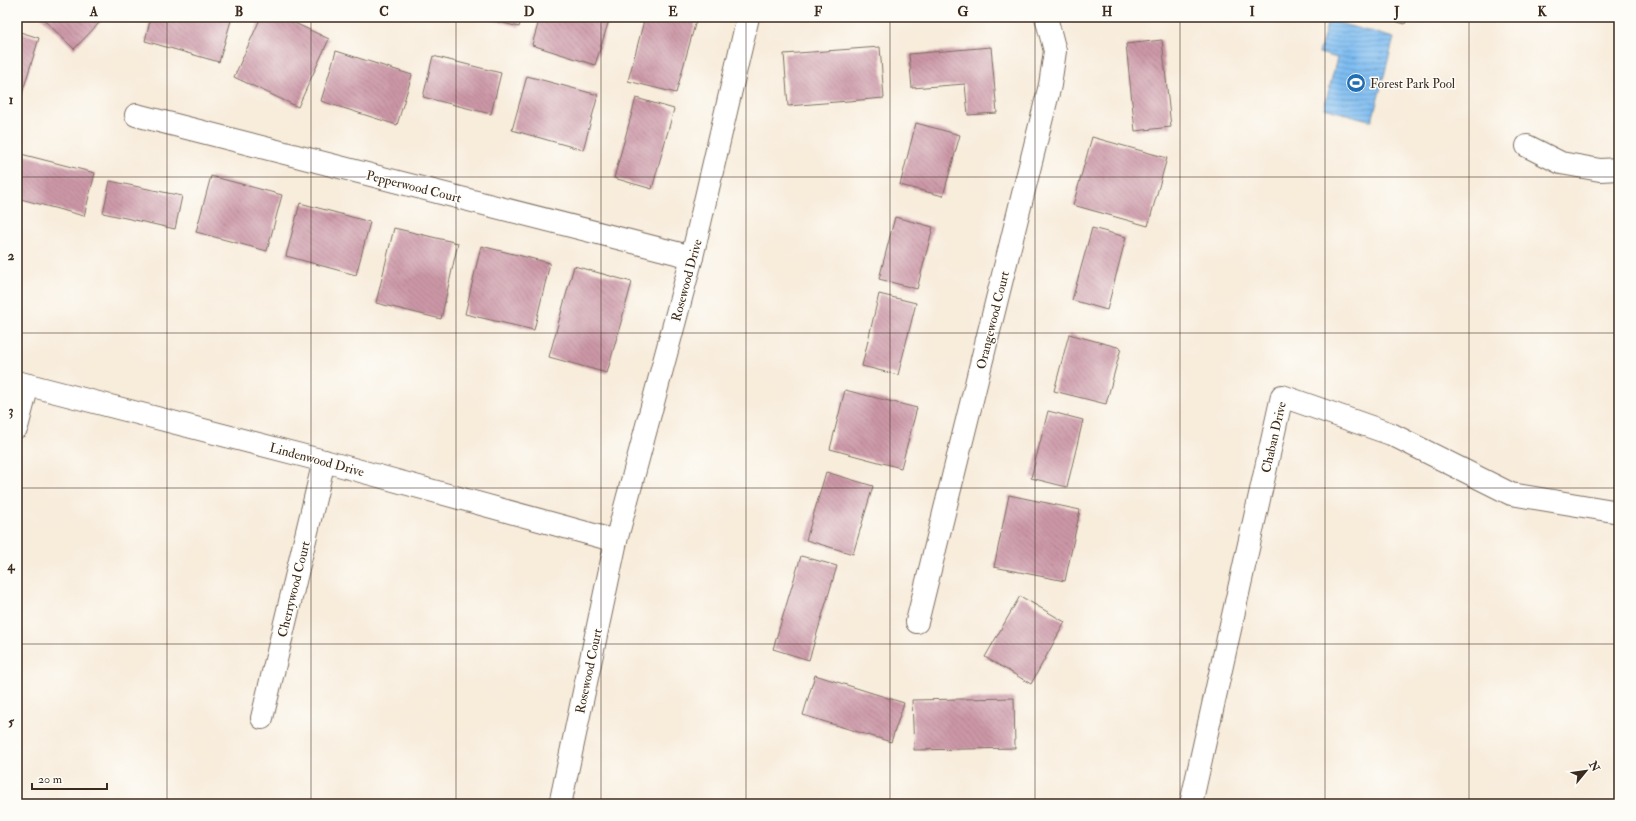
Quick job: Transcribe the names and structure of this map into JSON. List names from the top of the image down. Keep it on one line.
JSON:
{"streets":{"street":["Pepperwood Court","Rosewood Drive","Orangewood Court","Chaban Drive","Lindenwood Drive","Cherrywood Court","Rosewood Court"]},"crossings":[["Pepperwood Court","Rosewood Drive"],["Rosewood Drive","Lindenwood Drive"],["Rosewood Drive","Rosewood Court"],["Lindenwood Drive","Cherrywood Court"],["Lindenwood Drive","Rosewood Court"]],"places":{"sports":["Forest Park Pool"]},"scale_bar":"20 m","north":"top right","grid":{"columns":["A","B","C","D","E","F","G","H","I","J","K"],"rows":["1","2","3","4","5"]}}
